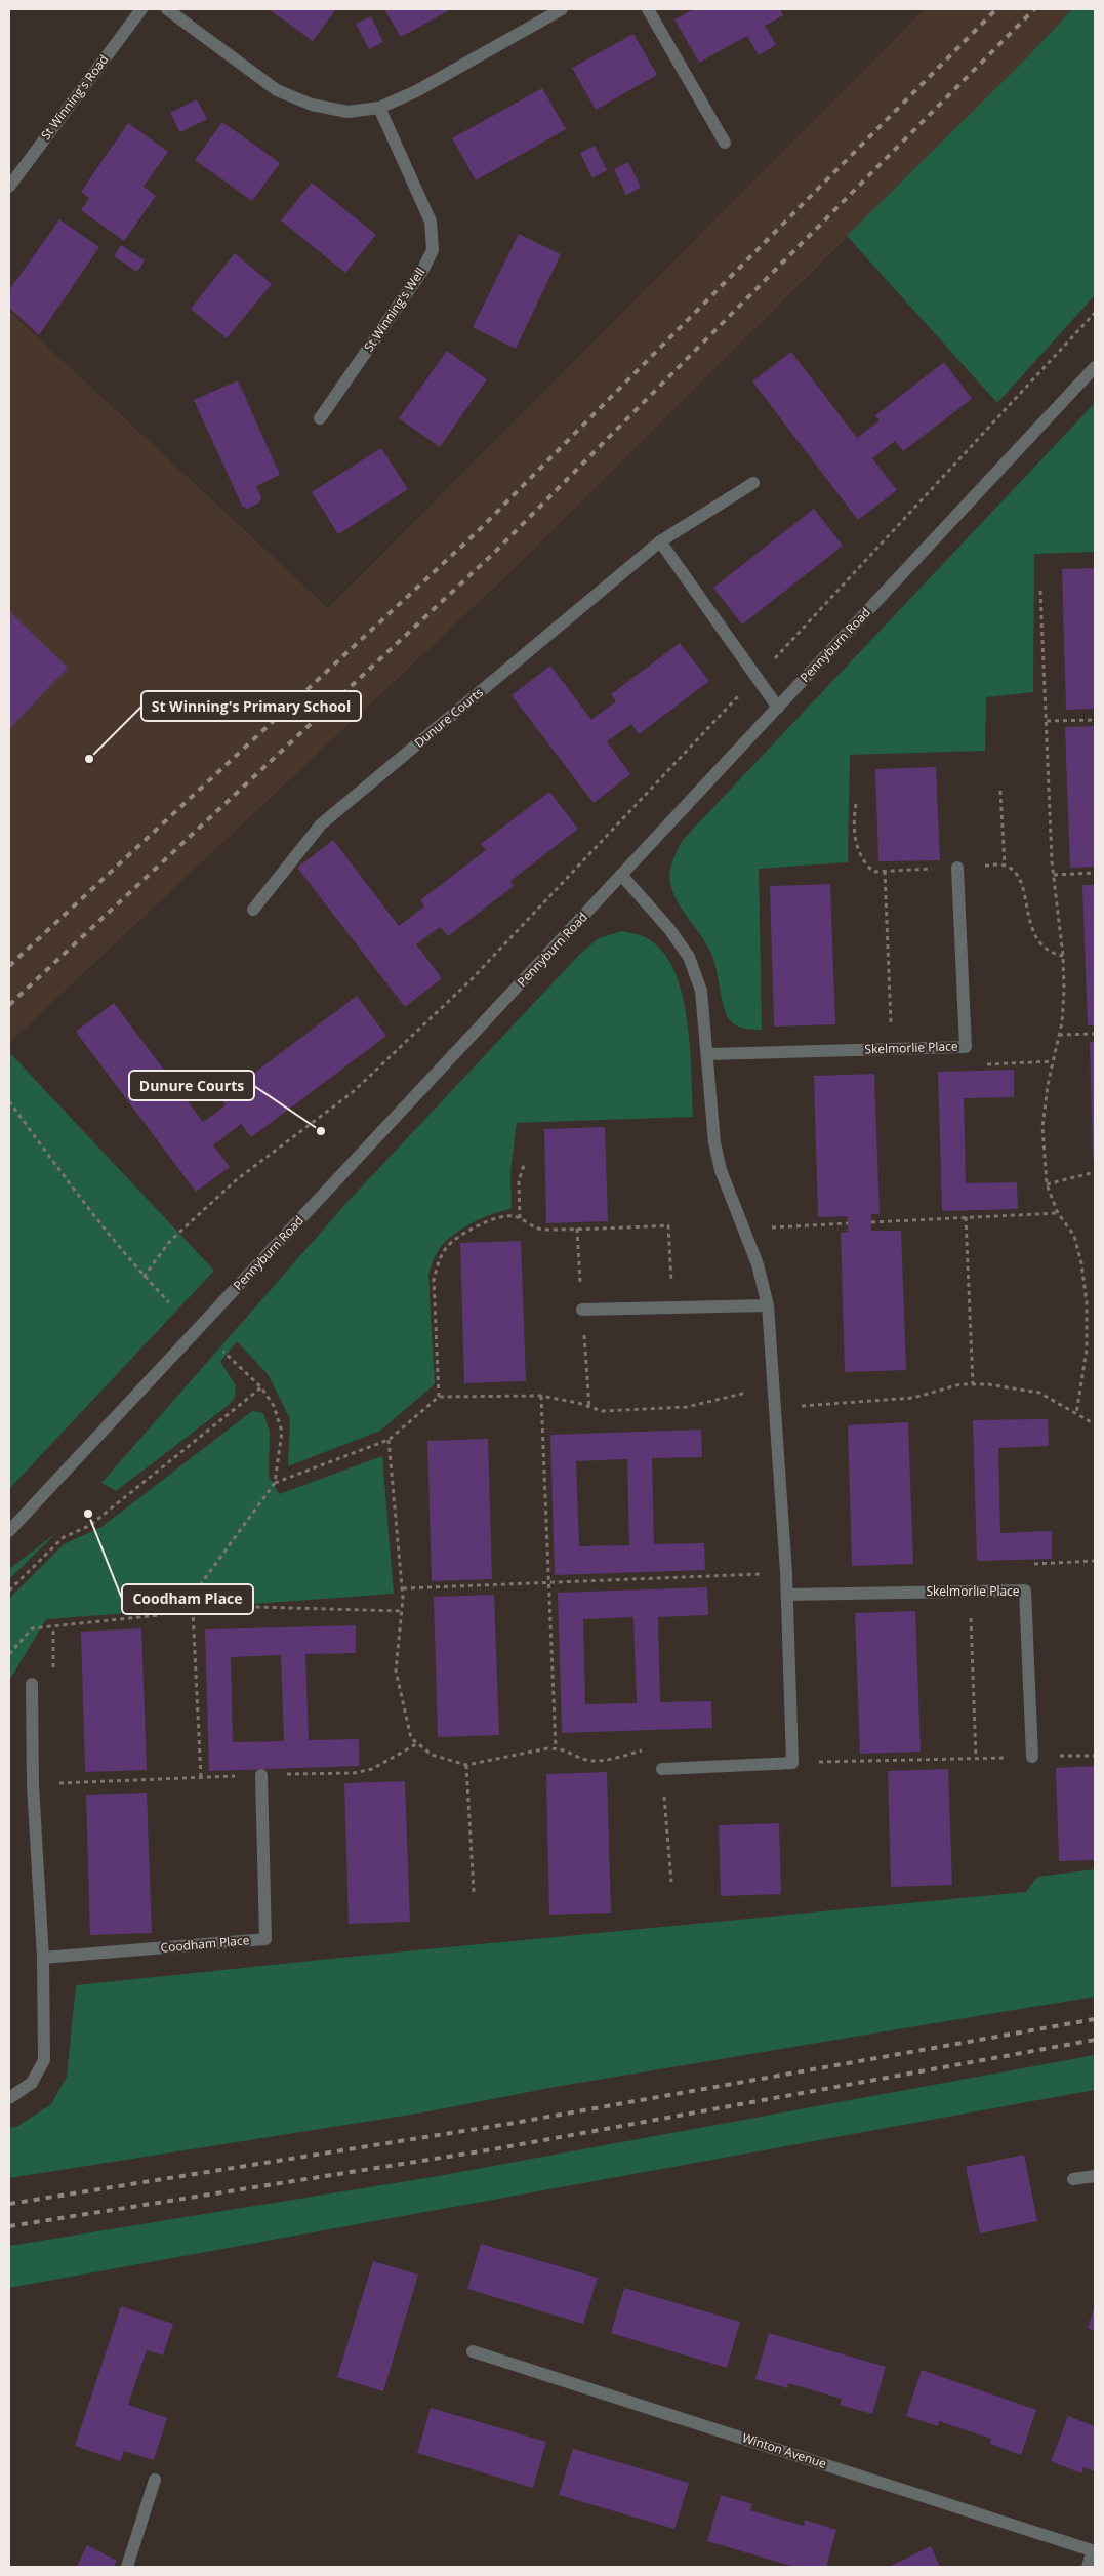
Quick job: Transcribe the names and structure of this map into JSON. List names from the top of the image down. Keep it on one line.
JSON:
{"streets":{"street":["St Winning's Road","St Winning's Well","Pennyburn Road","Dunure Courts","Skelmorlie Place","Coodham Place","Winton Avenue"]},"places":["St Winning's Primary School","Dunure Courts","Coodham Place"]}
